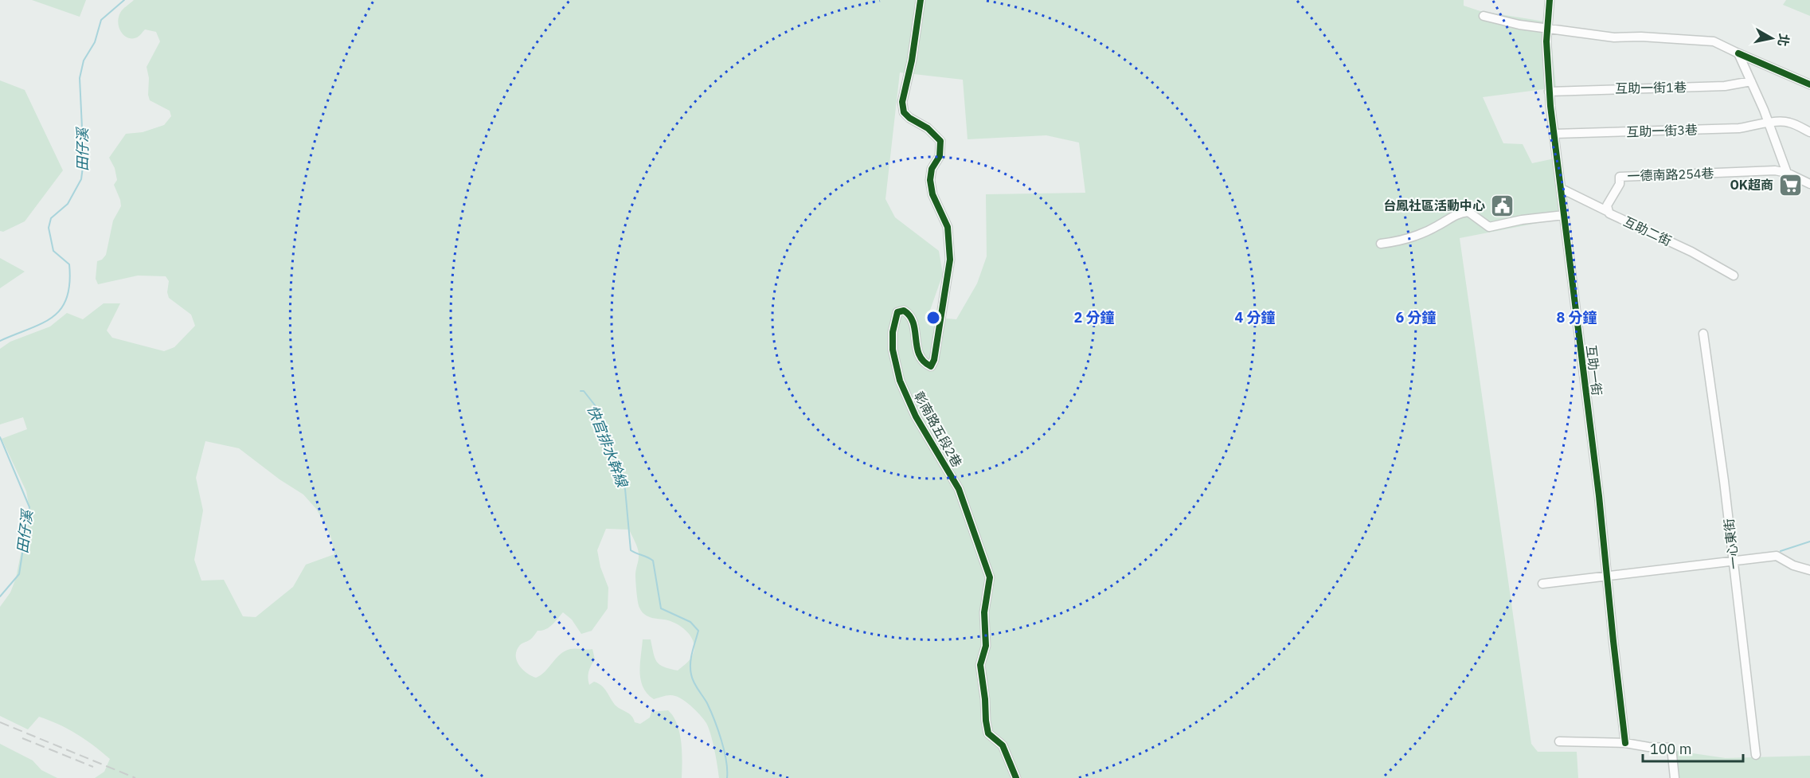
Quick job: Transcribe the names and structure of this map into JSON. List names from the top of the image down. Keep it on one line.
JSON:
{"streets":{"street":["互助一街1巷","互助一街3巷","一德南路254巷","互助二街","互助一街","彰南路五段2巷","一心東街"]},"crossings":[["互助一街1巷","互助一街"],["互助一街3巷","互助一街"],["一德南路254巷","互助二街"],["互助二街","互助一街"]],"water":["田仔溪","快官排水幹線"],"places":{"supermarket":["OK超商"],"public building":["台鳳社區活動中心"]},"scale_bar":"100 m","north":"right","rings":["2 分鐘","4 分鐘","6 分鐘","8 分鐘"]}
